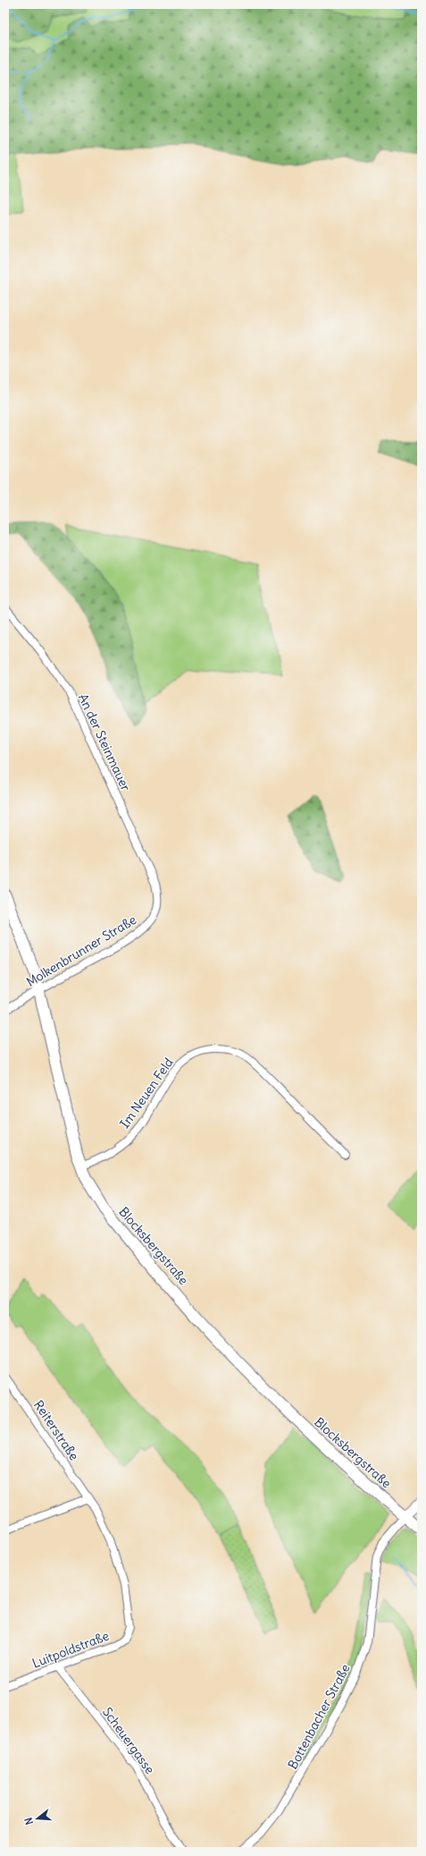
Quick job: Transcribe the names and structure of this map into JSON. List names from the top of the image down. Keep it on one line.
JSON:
{"streets":{"main road":["Blocksbergstraße"],"street":["An der Steinmauer","Molkenbrunner Straße","Im Neuen Feld","Reiterstraße","Luitpoldstraße","Bottenbacher Straße","Scheuergasse"]},"crossings":[["An der Steinmauer","Molkenbrunner Straße"],["Molkenbrunner Straße","Blocksbergstraße"],["Im Neuen Feld","Blocksbergstraße"],["Blocksbergstraße","Bottenbacher Straße"],["Reiterstraße","Luitpoldstraße"],["Luitpoldstraße","Scheuergasse"]],"north":"left"}
